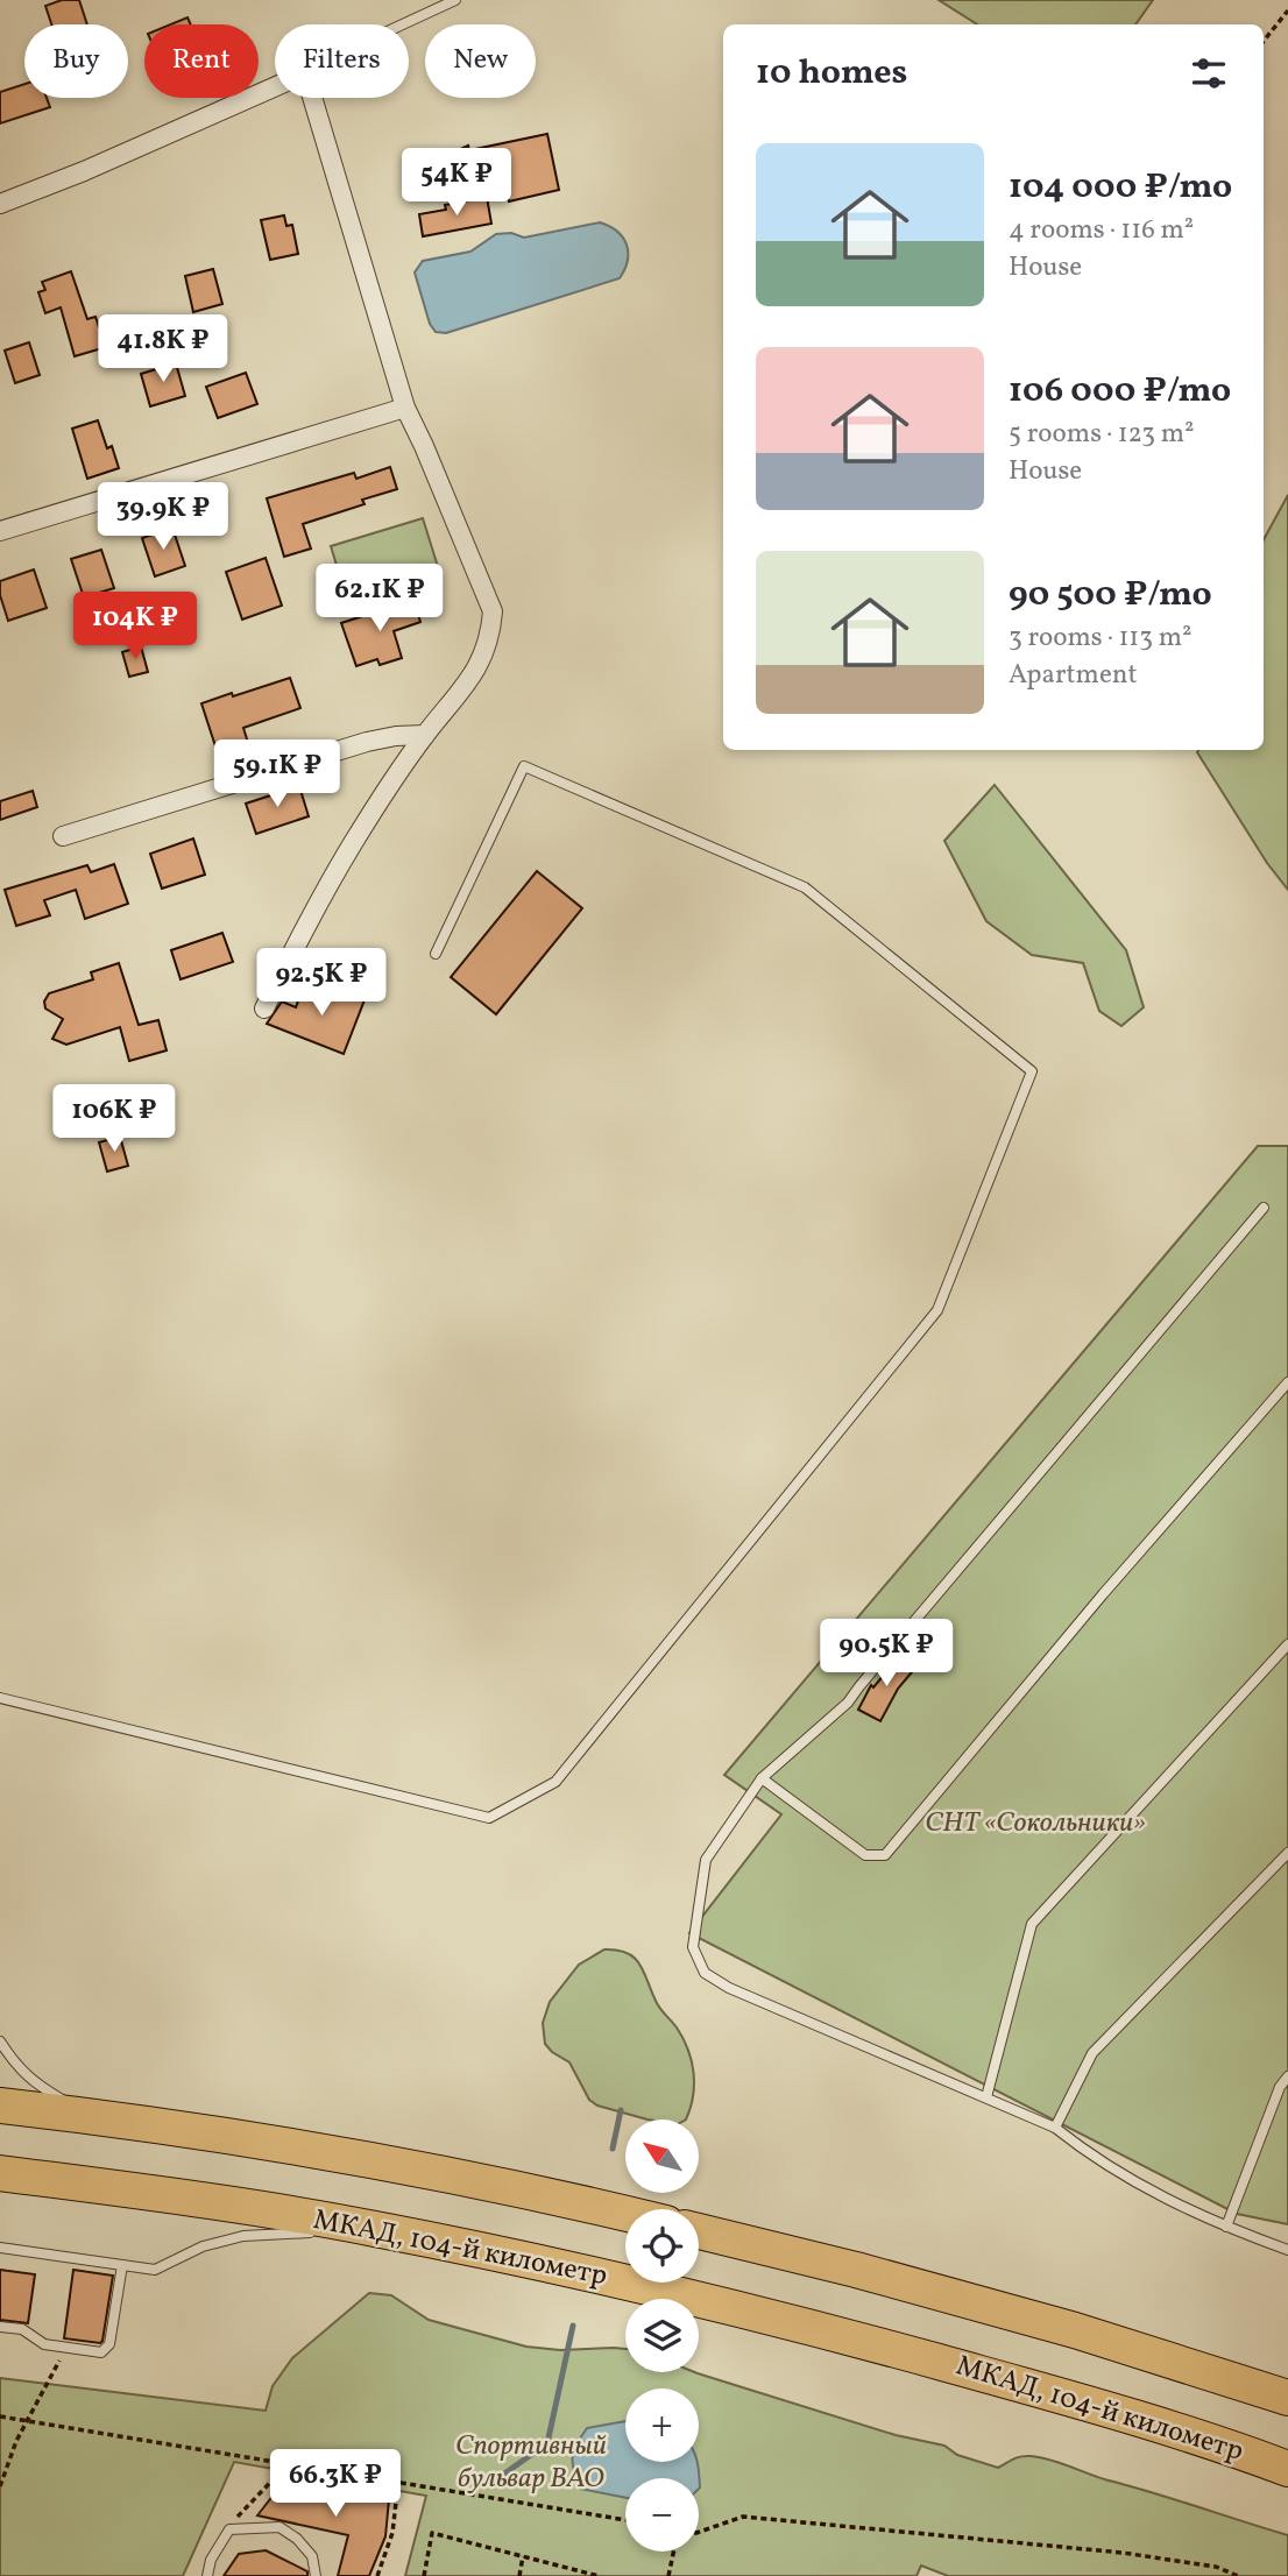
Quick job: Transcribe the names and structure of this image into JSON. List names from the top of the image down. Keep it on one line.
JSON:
{"streets":{"highway":["МКАД, 104-й километр"]},"parks":["СНТ «Сокольники»","Спортивный бульвар ВАО"],"north":"top left","page":{"chip":["Buy","Rent","Filters","New"],"heading":"10 homes","list":[{"name":"104 000 ₽/mo","note":"4 rooms · 116 m² · House"},{"name":"106 000 ₽/mo","note":"5 rooms · 123 m² · House"},{"name":"90 500 ₽/mo","note":"3 rooms · 113 m² · Apartment"}],"price":["54K ₽","41.8K ₽","39.9K ₽","62.1K ₽","104K ₽","59.1K ₽","92.5K ₽","106K ₽","90.5K ₽","66.3K ₽"],"map_buttons":["+","−"]}}
